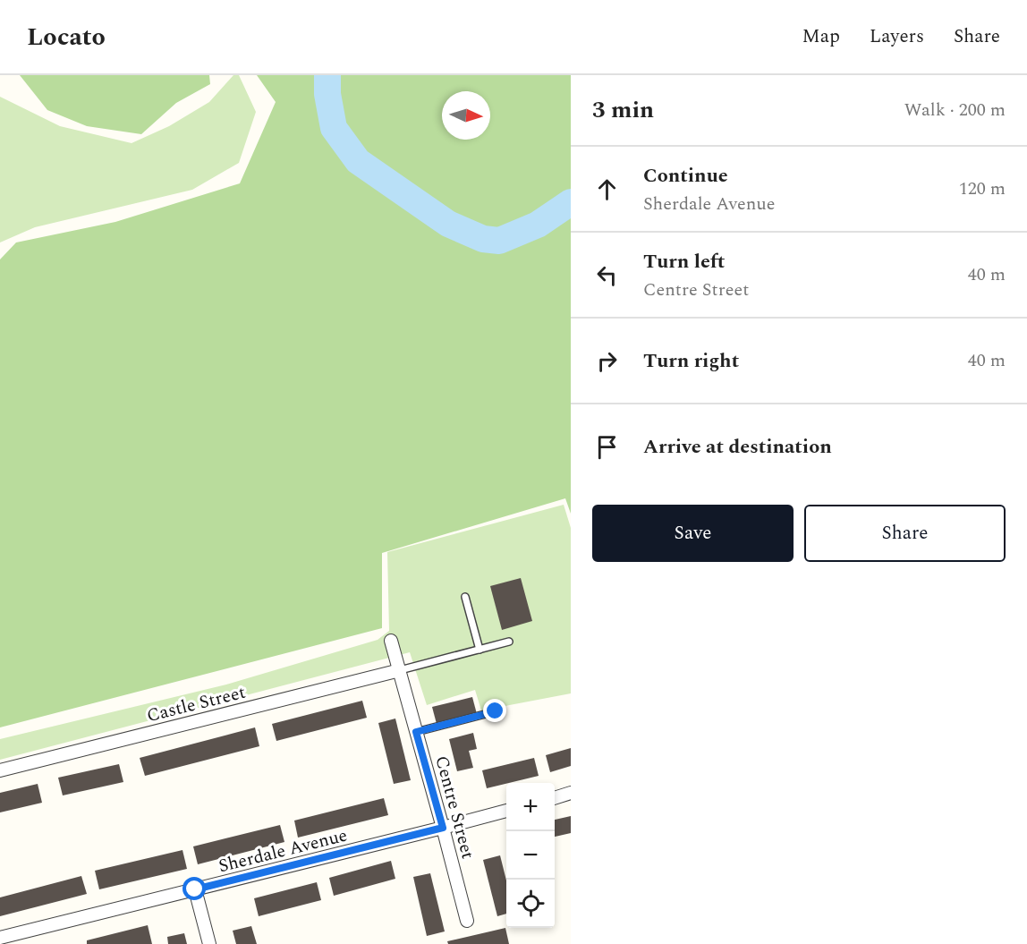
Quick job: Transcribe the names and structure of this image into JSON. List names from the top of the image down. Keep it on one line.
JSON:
{"streets":{"street":["Castle Street","Centre Street","Sherdale Avenue"]},"crossings":[["Castle Street","Centre Street"],["Centre Street","Sherdale Avenue"]],"north":"right","page":{"header":"Locato","nav":["Map","Layers","Share"],"heading":["3 min","Walk · 200 m"],"list":[["Continue","Sherdale Avenue","120 m"],["Turn left","Centre Street","40 m"],["Turn right","40 m"],"Arrive at destination"],"buttons":["Save","Share"],"map_buttons":["+","−"]}}
